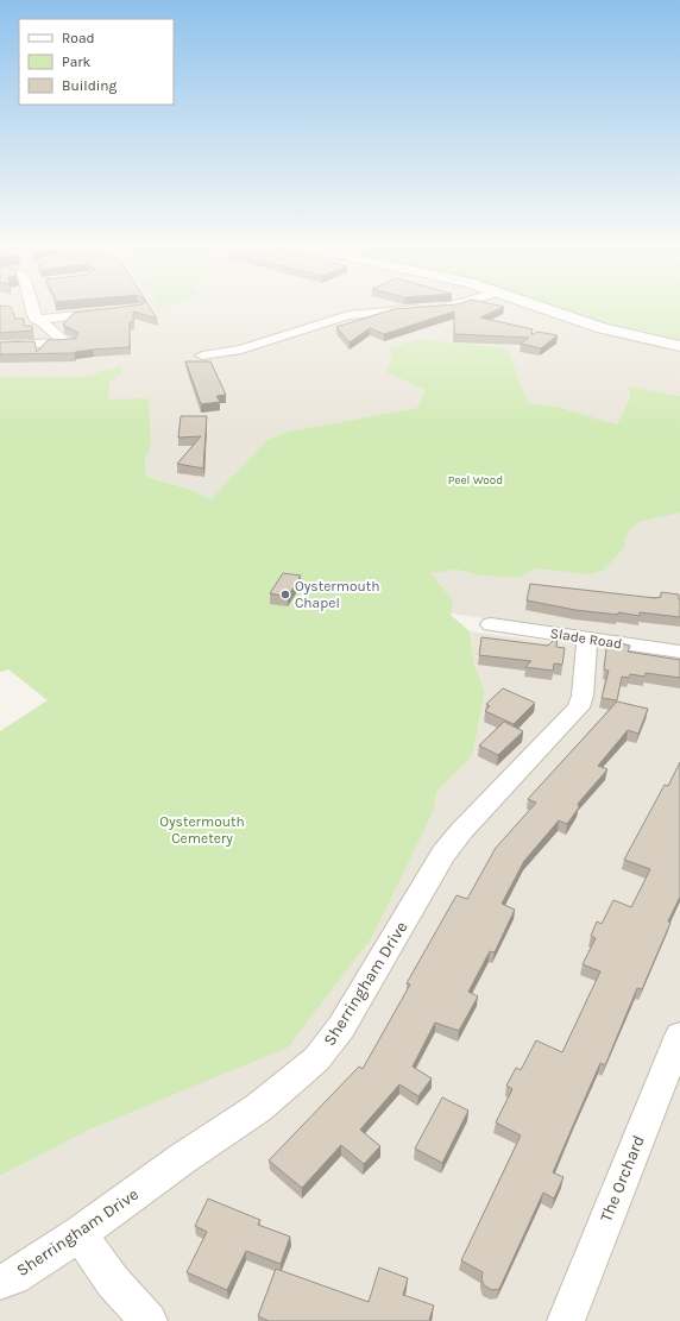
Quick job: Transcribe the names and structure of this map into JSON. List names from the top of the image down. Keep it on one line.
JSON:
{"streets":{"street":["Slade Road","Sherringham Drive","The Orchard"]},"crossings":[["Slade Road","Sherringham Drive"]],"parks":["Peel Wood","Oystermouth Cemetery"],"places":["Oystermouth Chapel"],"legend":["Road","Park","Building"]}
